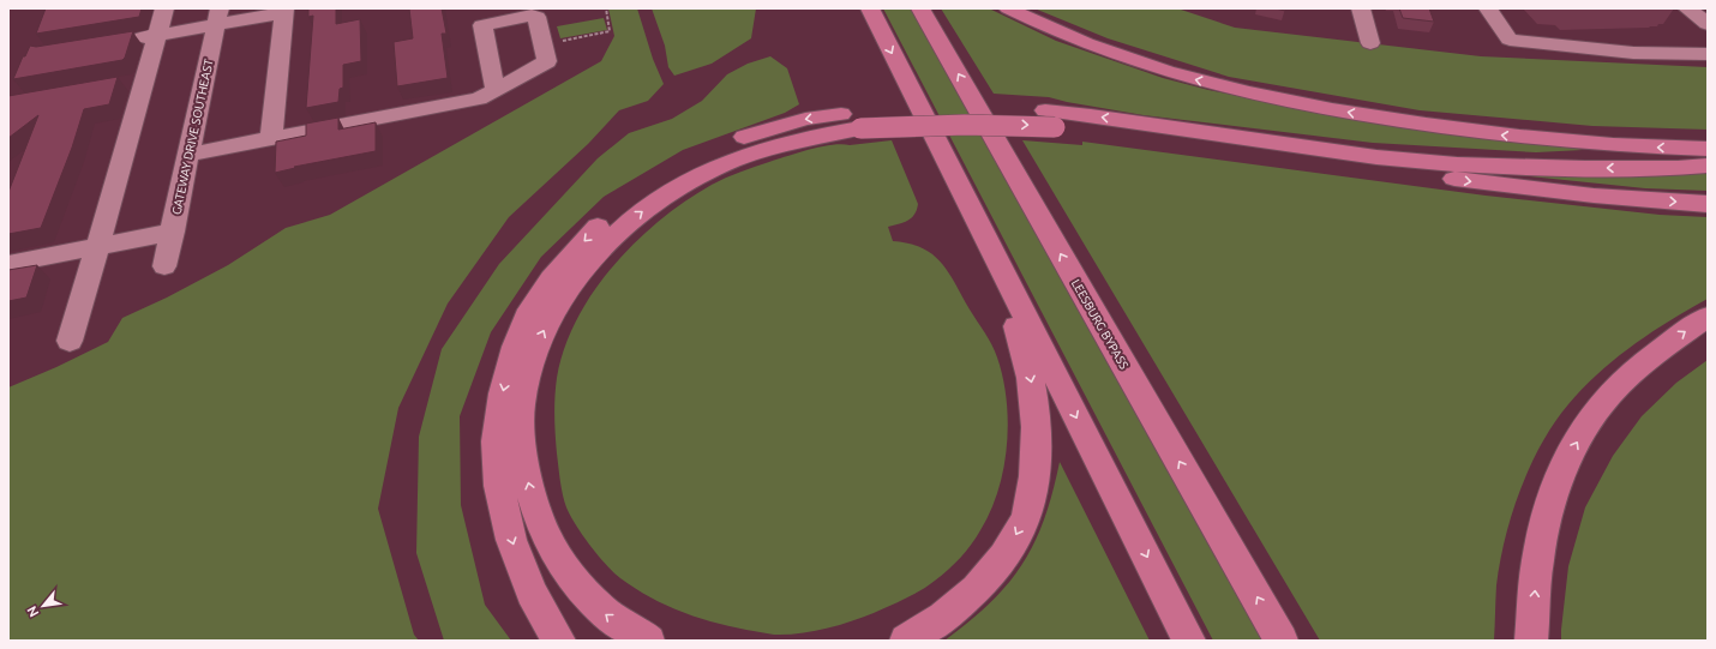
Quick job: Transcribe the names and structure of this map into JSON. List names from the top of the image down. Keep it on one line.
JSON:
{"streets":{"highway":["LEESBURG BYPASS"],"street":["GATEWAY DRIVE SOUTHEAST"]},"north":"bottom left"}
